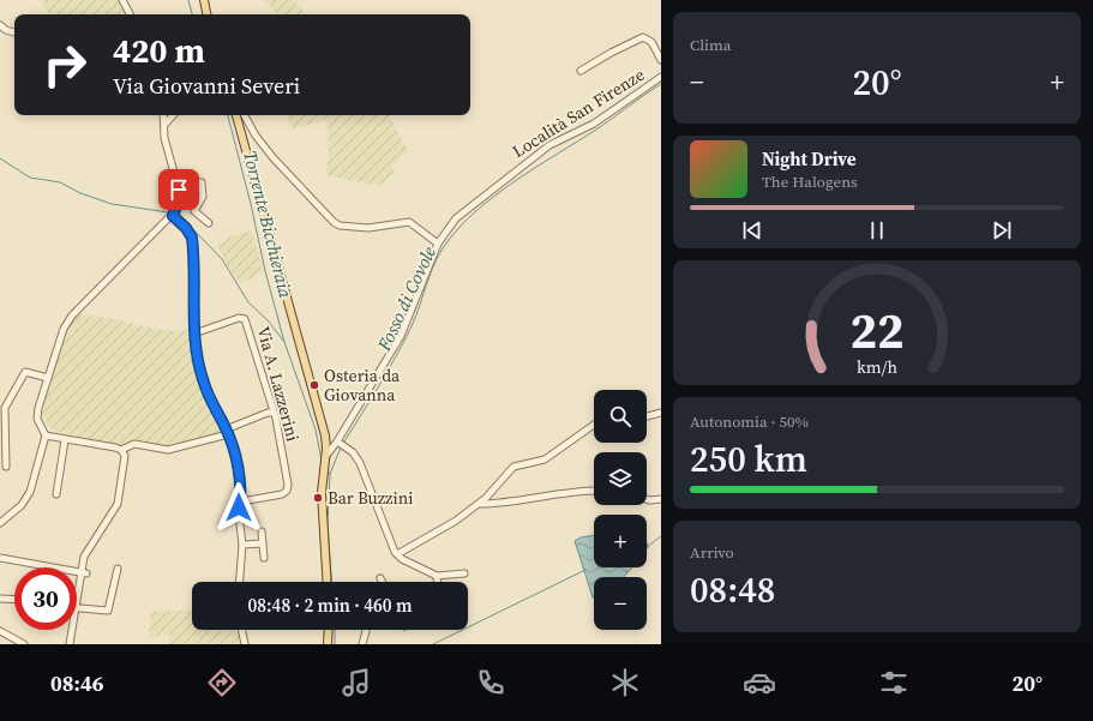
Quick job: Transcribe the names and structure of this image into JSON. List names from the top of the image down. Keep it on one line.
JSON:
{"streets":{"street":["Località San Firenze","Via A. Lazzerini"]},"water":["Torrente Bicchieraia","Fosso di Covole"],"places":["Osteria da Giovanna","Bar Buzzini"],"page":{"tile":["Clima",["Autonomia · 50%","250 km"],["Arrivo","08:48"]],"turn":["420 m","Via Giovanni Severi"],"heat":["−","20°","+"],"song":["Night Drive","The Halogens"],"map_buttons":["+","−"],"limit":"30","trip":"08:48 · 2 min · 460 m","tabs":["08:46","20°"],"gauge":["22","km/h"]}}
